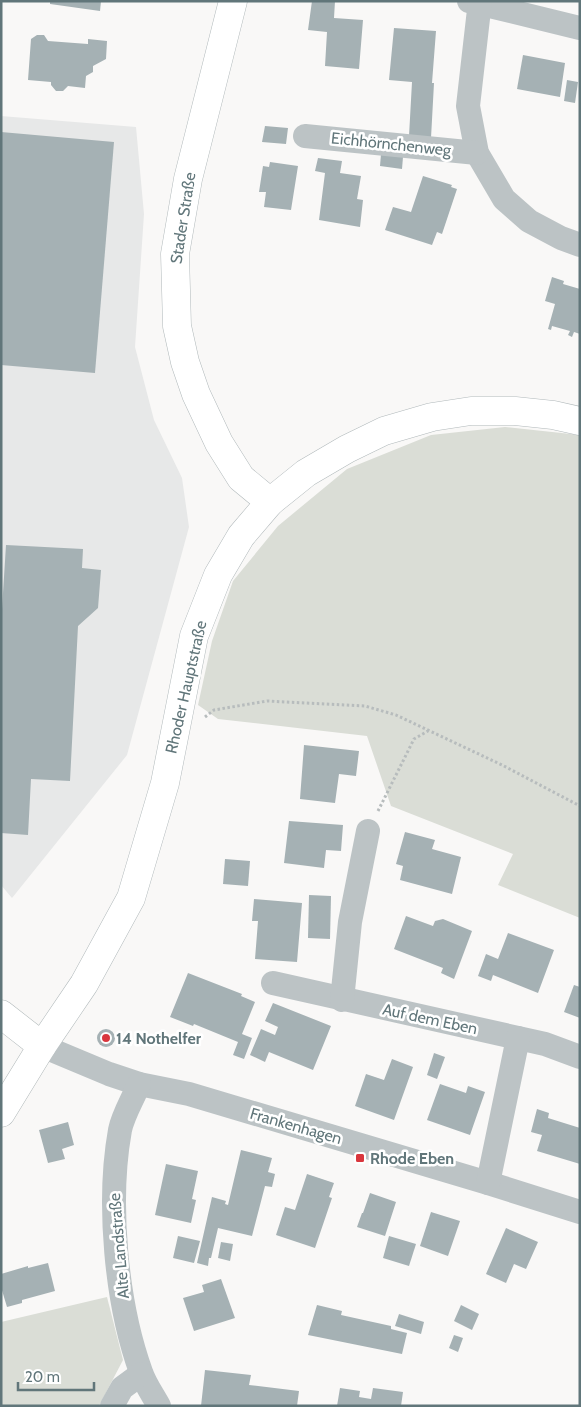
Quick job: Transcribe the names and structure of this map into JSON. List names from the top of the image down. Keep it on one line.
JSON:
{"streets":{"main road":["Stader Straße","Rhoder Hauptstraße"],"street":["Eichhörnchenweg","Auf dem Eben","Frankenhagen","Alte Landstraße"]},"crossings":[["Stader Straße","Rhoder Hauptstraße"],["Rhoder Hauptstraße","Frankenhagen"],["Frankenhagen","Alte Landstraße"]],"places":{"other":["14 Nothelfer"],"transit":["Rhode Eben"]},"scale_bar":"20 m"}
